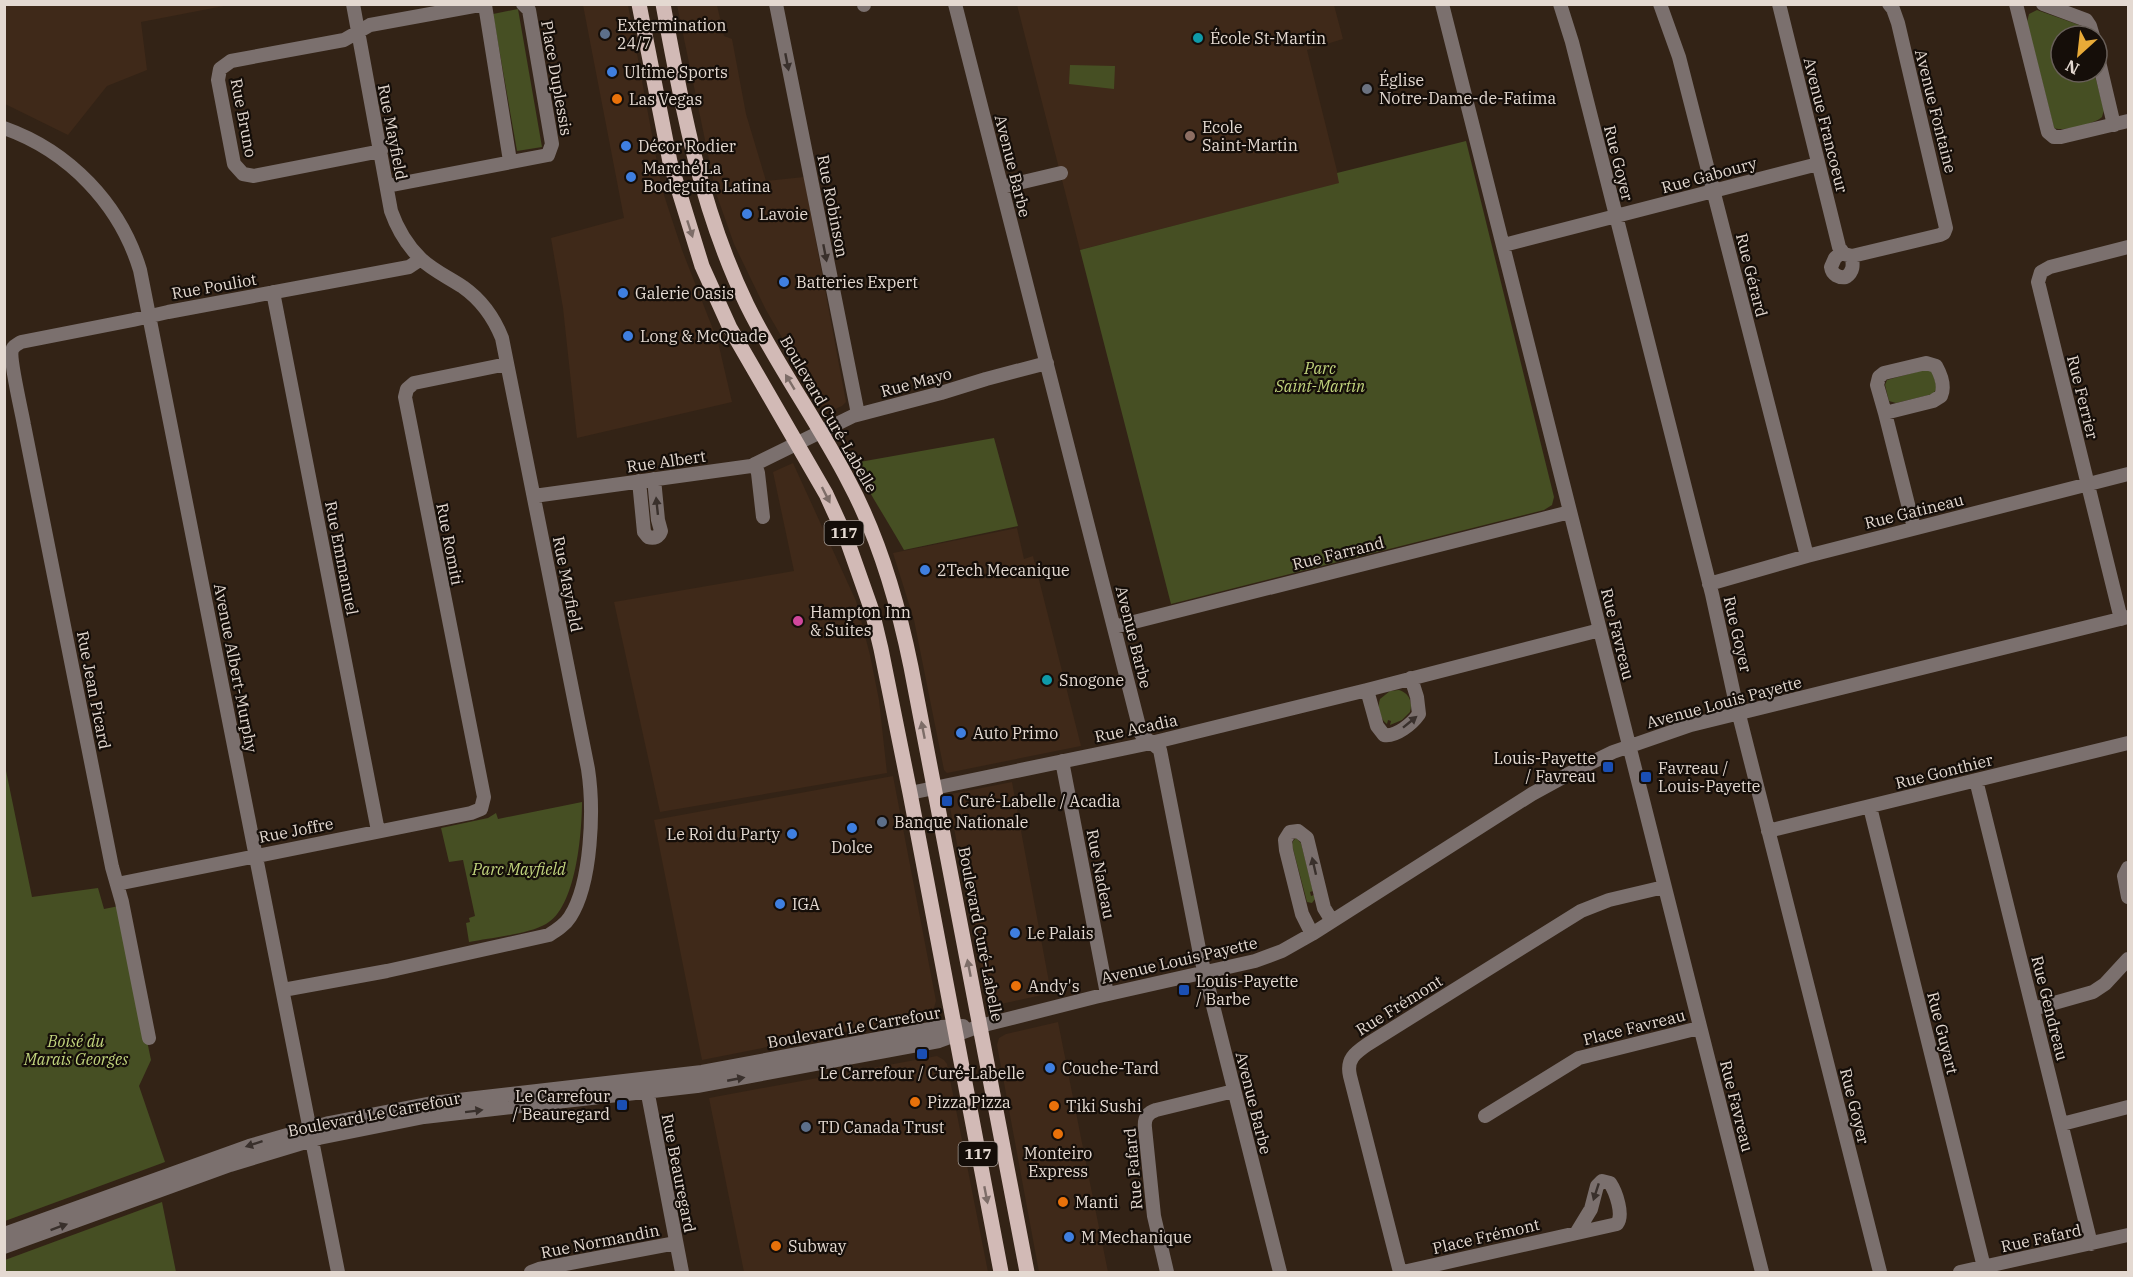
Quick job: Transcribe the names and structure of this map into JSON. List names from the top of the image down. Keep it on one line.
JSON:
{"streets":{"main road":["Boulevard Curé-Labelle","117"],"street":["Place Duplessis","Avenue Fontaine","Rue Bruno","Avenue Francoeur","Rue Mayfield","Rue Goyer","Avenue Barbe","Rue Gaboury","Rue Robinson","Rue Gérard","Rue Pouliot","Rue Mayo","Rue Ferrier","Rue Albert","Rue Gatineau","Rue Romiti","Rue Farrand","Rue Emmanuel","Rue Favreau","Avenue Albert-Murphy","Rue Jean Picard","Avenue Louis Payette","Rue Acadia","Rue Gonthier","Rue Joffre","Rue Nadeau","Rue Frémont","Rue Gendreau","Boulevard Le Carrefour","Place Favreau","Rue Guyart","Rue Fafard","Rue Beauregard","Place Frémont","Rue Normandin"]},"crossings":[["Place Duplessis","Rue Mayfield"],["Avenue Fontaine","Avenue Francoeur"],["Rue Bruno","Rue Mayfield"],["Avenue Francoeur","Rue Gaboury"],["Rue Mayfield","Rue Pouliot"],["Rue Mayfield","Rue Albert"],["Rue Mayfield","Rue Romiti"],["Rue Mayfield","Avenue Albert-Murphy"],["Rue Goyer","Rue Gaboury"],["Rue Goyer","Rue Gatineau"],["Rue Goyer","Avenue Louis Payette"],["Rue Goyer","Rue Gonthier"],["Avenue Barbe","Rue Mayo"],["Avenue Barbe","Rue Farrand"],["Avenue Barbe","Avenue Louis Payette"],["Avenue Barbe","Rue Acadia"],["Avenue Barbe","Rue Fafard"],["Rue Gaboury","Rue Gérard"],["Rue Gaboury","Rue Favreau"],["Rue Robinson","Rue Mayo"],["Rue Gérard","Rue Gatineau"],["Rue Pouliot","Rue Emmanuel"],["Rue Pouliot","Avenue Albert-Murphy"],["Rue Pouliot","Rue Jean Picard"],["Rue Mayo","Boulevard Curé-Labelle"],["Rue Mayo","Rue Albert"],["Rue Mayo","117"],["Rue Ferrier","Rue Gatineau"],["Rue Ferrier","Avenue Louis Payette"],["Boulevard Curé-Labelle","Avenue Louis Payette"],["Boulevard Curé-Labelle","Rue Acadia"],["Boulevard Curé-Labelle","Boulevard Le Carrefour"],["Rue Albert","117"],["117","Rue Acadia"],["117","Boulevard Le Carrefour"],["Rue Romiti","Rue Joffre"],["Rue Farrand","Rue Favreau"],["Rue Emmanuel","Rue Joffre"],["Rue Favreau","Avenue Louis Payette"],["Rue Favreau","Rue Acadia"],["Rue Favreau","Rue Frémont"],["Rue Favreau","Place Favreau"],["Avenue Albert-Murphy","Rue Joffre"],["Avenue Albert-Murphy","Boulevard Le Carrefour"],["Rue Jean Picard","Rue Joffre"],["Avenue Louis Payette","Rue Nadeau"],["Avenue Louis Payette","Boulevard Le Carrefour"],["Rue Acadia","Rue Nadeau"],["Rue Gonthier","Rue Gendreau"],["Rue Gonthier","Rue Guyart"],["Rue Frémont","Place Frémont"],["Rue Gendreau","Rue Fafard"],["Boulevard Le Carrefour","Rue Beauregard"],["Rue Guyart","Rue Fafard"],["Rue Beauregard","Rue Normandin"]],"one_way":["Rue Robinson"],"parks":["Parc Saint-Martin","Parc Mayfield","Boisé du Marais Georges"],"places":{"other":["Extermination 24/7","École St-Martin","Ultime Sports","Église Notre-Dame-de-Fatima","Las Vegas","Ecole Saint-Martin","Décor Rodier","Marché La Bodeguita Latina","Lavoie","Batteries Expert","Galerie Oasis","Long & McQuade","2Tech Mecanique","Hampton Inn & Suites","Snogone","Auto Primo","Banque Nationale","Dolce","Le Roi du Party","IGA","Le Palais","Andy's","Couche-Tard","Pizza Pizza","Tiki Sushi","TD Canada Trust","Monteiro Express","Manti","M Mechanique","Subway"],"transit":["Louis-Payette / Favreau","Favreau / Louis-Payette","Curé-Labelle / Acadia","Louis-Payette / Barbe","Le Carrefour / Curé-Labelle","Le Carrefour / Beauregard"]},"north":"bottom left"}
